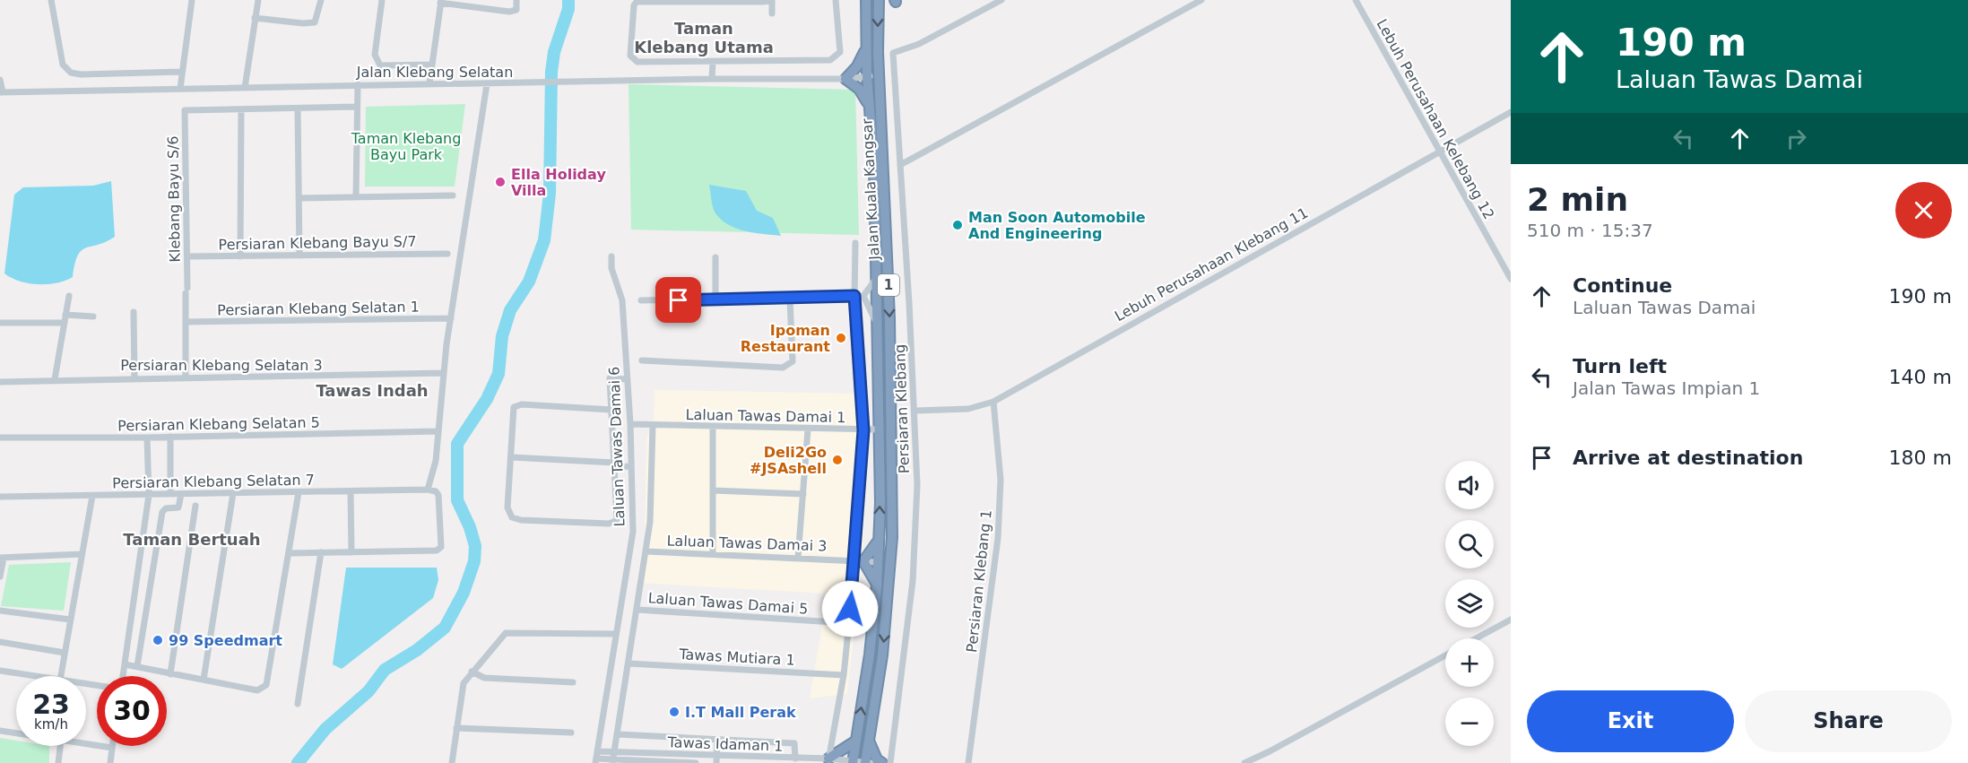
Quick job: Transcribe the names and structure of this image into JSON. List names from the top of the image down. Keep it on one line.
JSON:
{"streets":{"highway":["Jalan Kuala Kangsar","1"],"street":["Jalan Klebang Selatan","Lebuh Perusahaan Kelebang 12","Klebang Bayu S/6","Persiaran Klebang Bayu S/7","Lebuh Perusahaan Klebang 11","Persiaran Klebang Selatan 1","Persiaran Klebang Selatan 3","Persiaran Klebang","Laluan Tawas Damai 1","Persiaran Klebang Selatan 5","Laluan Tawas Damai 6","Persiaran Klebang Selatan 7","Laluan Tawas Damai 3","Persiaran Klebang 1","Laluan Tawas Damai 5","Tawas Mutiara 1","Tawas Idaman 1"]},"crossings":[["Jalan Klebang Selatan","Jalan Kuala Kangsar"],["Lebuh Perusahaan Kelebang 12","Lebuh Perusahaan Klebang 11"],["Jalan Kuala Kangsar","Laluan Tawas Damai 1"],["Jalan Kuala Kangsar","Laluan Tawas Damai 3"],["Jalan Kuala Kangsar","Tawas Idaman 1"],["Klebang Bayu S/6","Persiaran Klebang Bayu S/7"],["Klebang Bayu S/6","Persiaran Klebang Selatan 1"],["Klebang Bayu S/6","Persiaran Klebang Selatan 3"],["Lebuh Perusahaan Klebang 11","Persiaran Klebang"],["Lebuh Perusahaan Klebang 11","Persiaran Klebang 1"],["Laluan Tawas Damai 1","Laluan Tawas Damai 6"],["Laluan Tawas Damai 6","Laluan Tawas Damai 3"],["Laluan Tawas Damai 6","Laluan Tawas Damai 5"],["Laluan Tawas Damai 6","Tawas Mutiara 1"],["Laluan Tawas Damai 6","Tawas Idaman 1"]],"districts":["Taman Klebang Utama","Tawas Indah","Taman Bertuah"],"parks":["Taman Klebang Bayu Park"],"places":["Ella Holiday Villa","Man Soon Automobile And Engineering","Ipoman Restaurant","Deli2Go #JSAshell","99 Speedmart","I.T Mall Perak"],"page":{"turn":["190 m","Laluan Tawas Damai"],"heading":["2 min","510 m · 15:37"],"list":[{"name":"Continue","note":"Laluan Tawas Damai","value":"190 m"},{"name":"Turn left","note":"Jalan Tawas Impian 1","value":"140 m"},{"name":"Arrive at destination","value":"180 m"}],"map_buttons":["+","−"],"speed":"23 km/h","limit":"30","buttons":["Exit","Share"]}}
